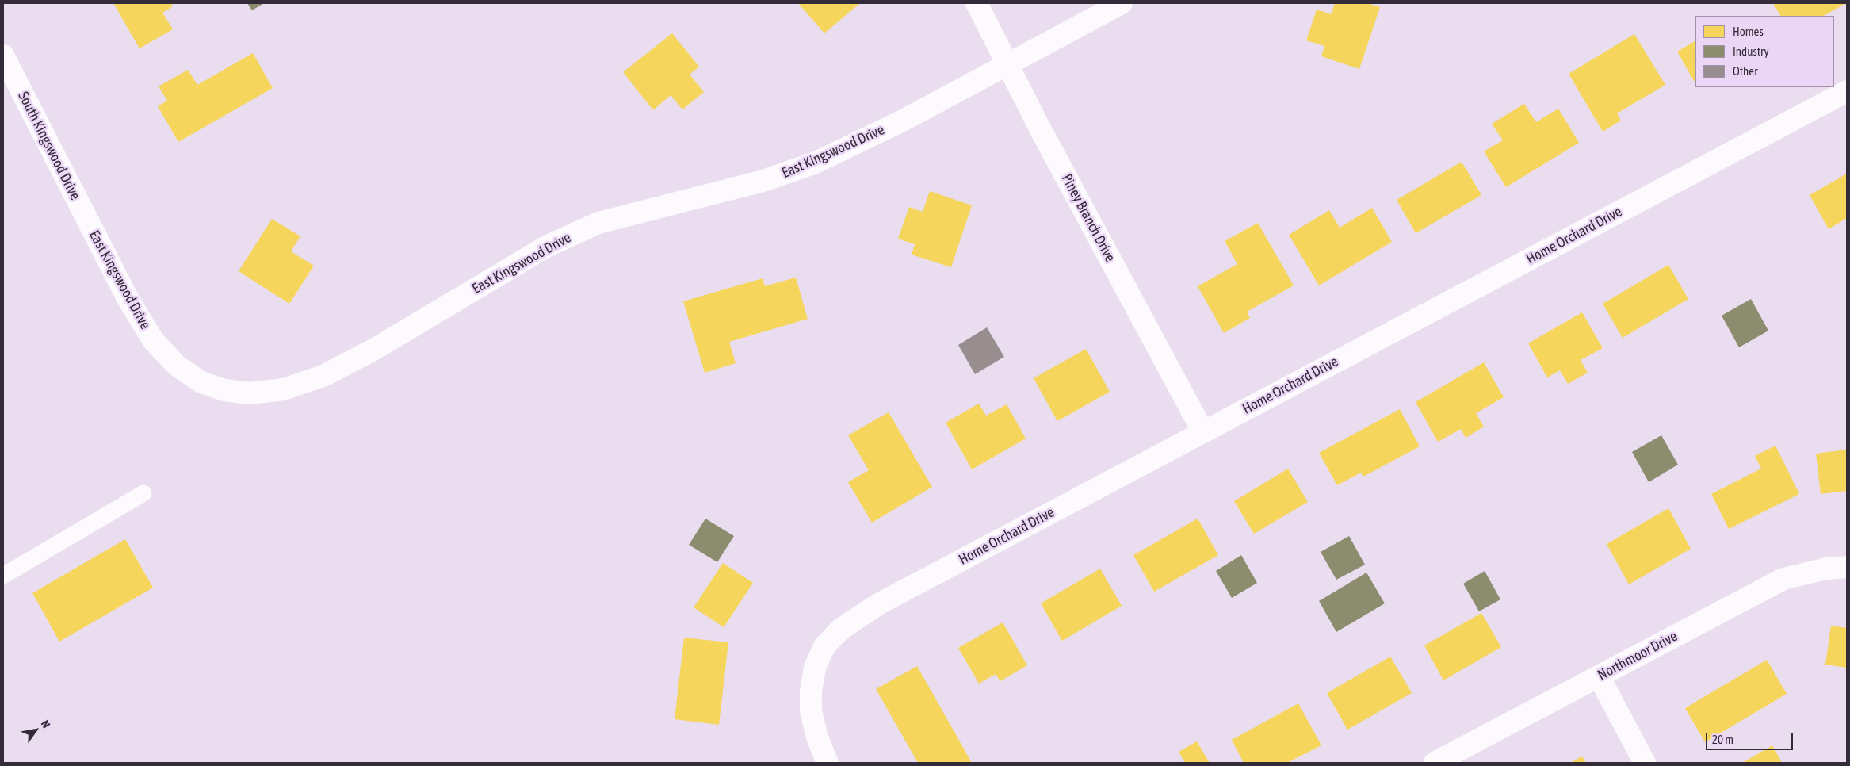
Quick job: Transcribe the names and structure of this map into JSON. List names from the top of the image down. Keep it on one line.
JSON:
{"streets":{"street":["South Kingswood Drive","East Kingswood Drive","Piney Branch Drive","Home Orchard Drive","Northmoor Drive"]},"crossings":[["South Kingswood Drive","East Kingswood Drive"],["East Kingswood Drive","Piney Branch Drive"],["Piney Branch Drive","Home Orchard Drive"]],"legend":["Homes","Industry","Other"],"scale_bar":"20 m","north":"top right"}
